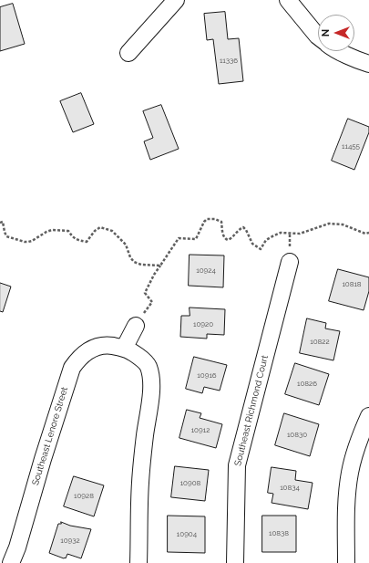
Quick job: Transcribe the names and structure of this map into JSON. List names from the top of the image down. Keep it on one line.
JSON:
{"streets":{"street":["Southeast Richmond Court","Southeast Lenore Street"]},"house_numbers":["11336","11455","10924","10818","10920","10822","10916","10826","10912","10830","10908","10834","10928","10838","10904","10932"],"north":"left"}
